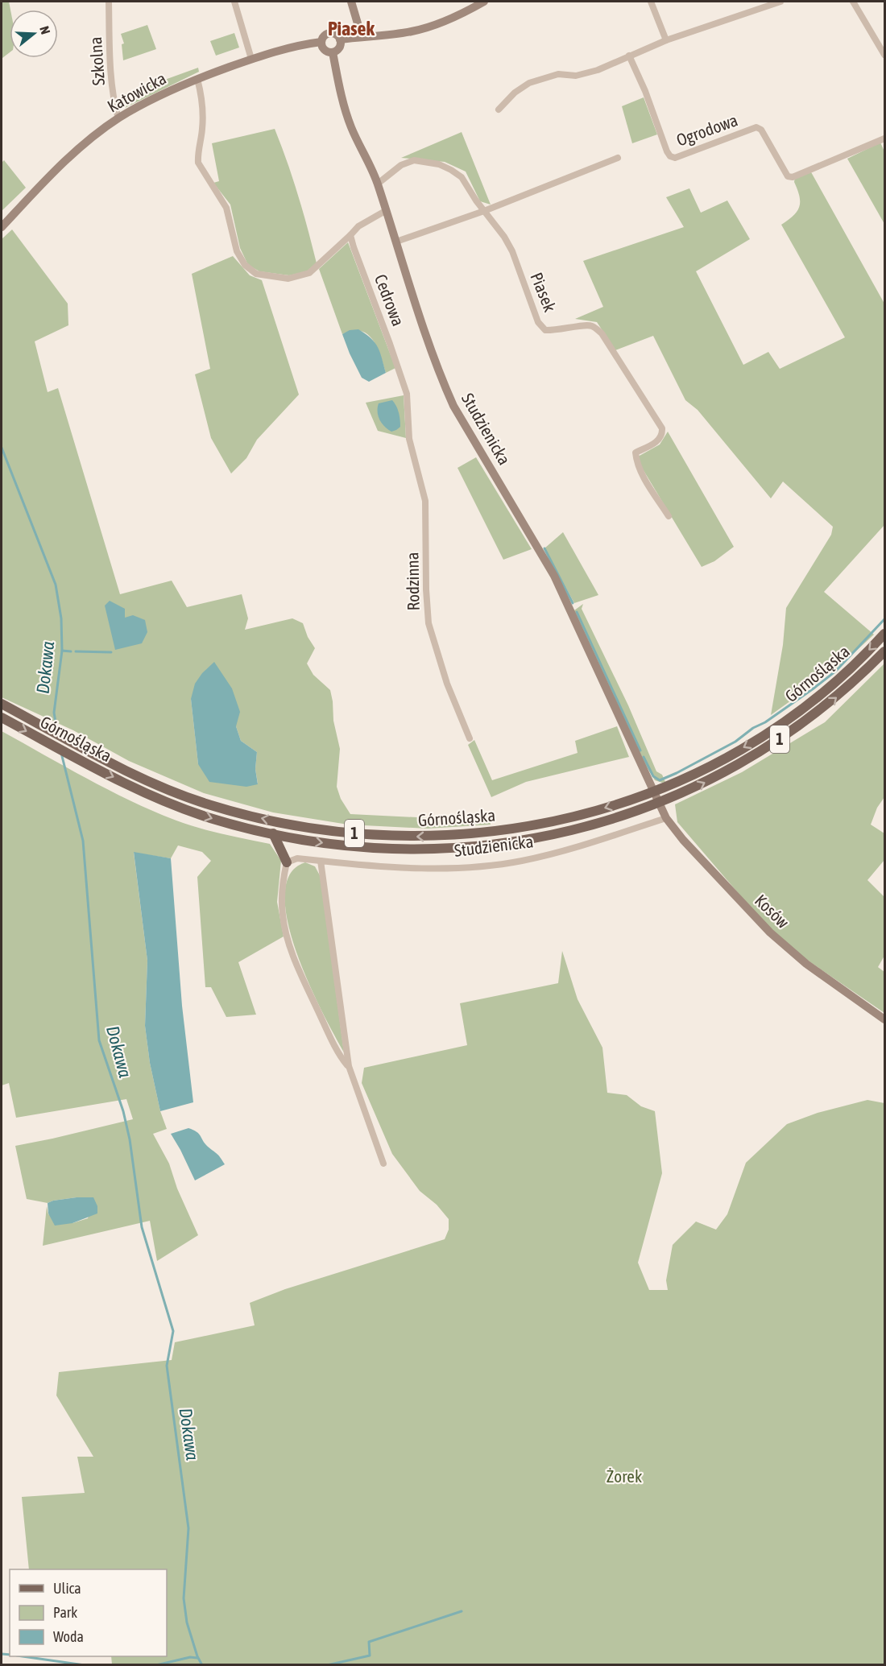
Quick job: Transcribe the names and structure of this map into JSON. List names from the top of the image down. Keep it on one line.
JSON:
{"streets":{"main road":["Górnośląska","1"],"street":["Szkolna","Katowicka","Ogrodowa","Piasek","Cedrowa","Studzienicka","Rodzinna","Kosów"]},"crossings":[["Szkolna","Katowicka"],["Katowicka","Studzienicka"],["Piasek","Studzienicka"],["Cedrowa","Rodzinna"],["Studzienicka","Górnośląska"],["Studzienicka","Kosów"],["Górnośląska","Kosów"]],"districts":["Piasek"],"water":["Dokawa"],"parks":["Żorek"],"legend":["Ulica","Park","Woda"],"north":"right"}
